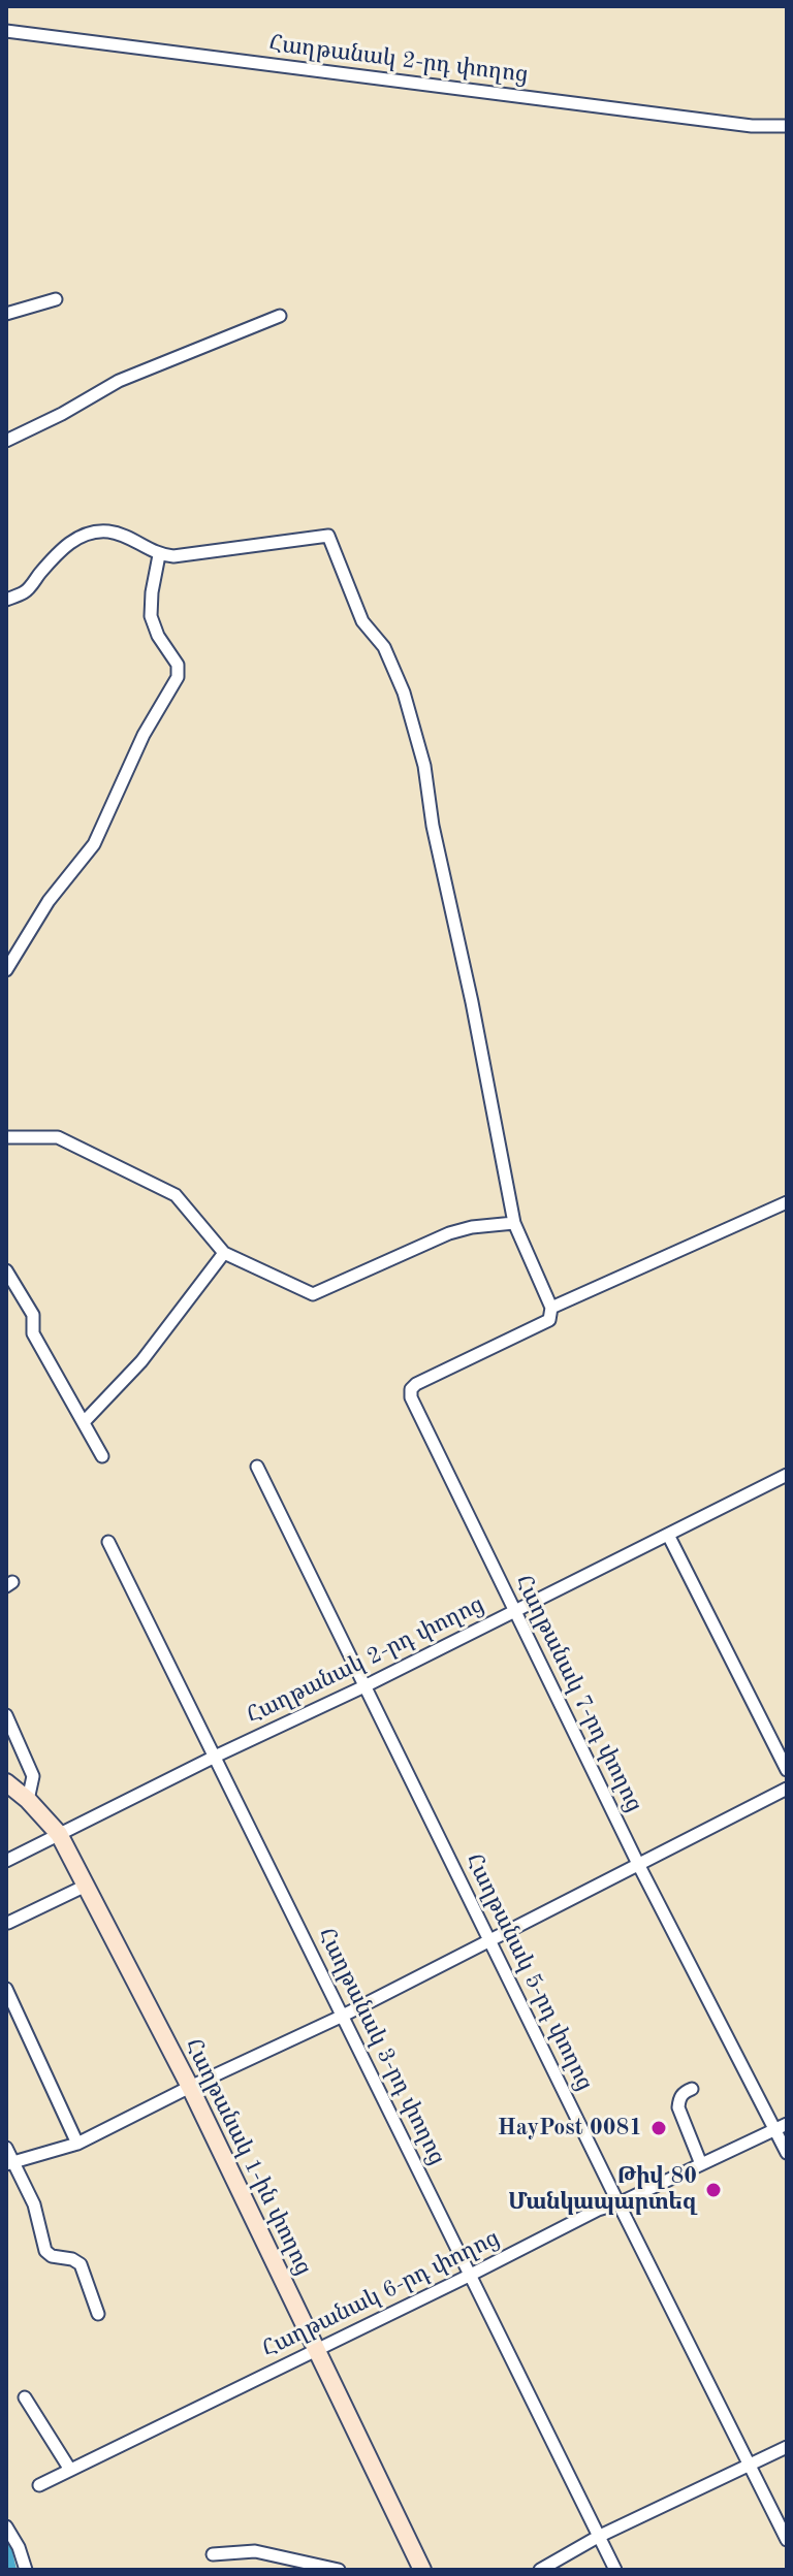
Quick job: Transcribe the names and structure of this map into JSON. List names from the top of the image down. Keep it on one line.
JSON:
{"streets":{"main road":["Հաղթանակ 1-ին փողոց"],"street":["Հաղթանակ 2-րդ փողոց","Հաղթանակ 7-րդ փողոց","Հաղթանակ 5-րդ փողոց","Հաղթանակ 3-րդ փողոց","Հաղթանակ 6-րդ փողոց"]},"crossings":[["Հաղթանակ 2-րդ փողոց","Հաղթանակ 7-րդ փողոց"],["Հաղթանակ 2-րդ փողոց","Հաղթանակ 5-րդ փողոց"],["Հաղթանակ 2-րդ փողոց","Հաղթանակ 3-րդ փողոց"],["Հաղթանակ 2-րդ փողոց","Հաղթանակ 1-ին փողոց"],["Հաղթանակ 7-րդ փողոց","Հաղթանակ 6-րդ փողոց"],["Հաղթանակ 5-րդ փողոց","Հաղթանակ 6-րդ փողոց"],["Հաղթանակ 3-րդ փողոց","Հաղթանակ 6-րդ փողոց"],["Հաղթանակ 1-ին փողոց","Հաղթանակ 6-րդ փողոց"]],"places":["HayPost 0081","Թիվ 80 Մանկապարտեզ"]}
